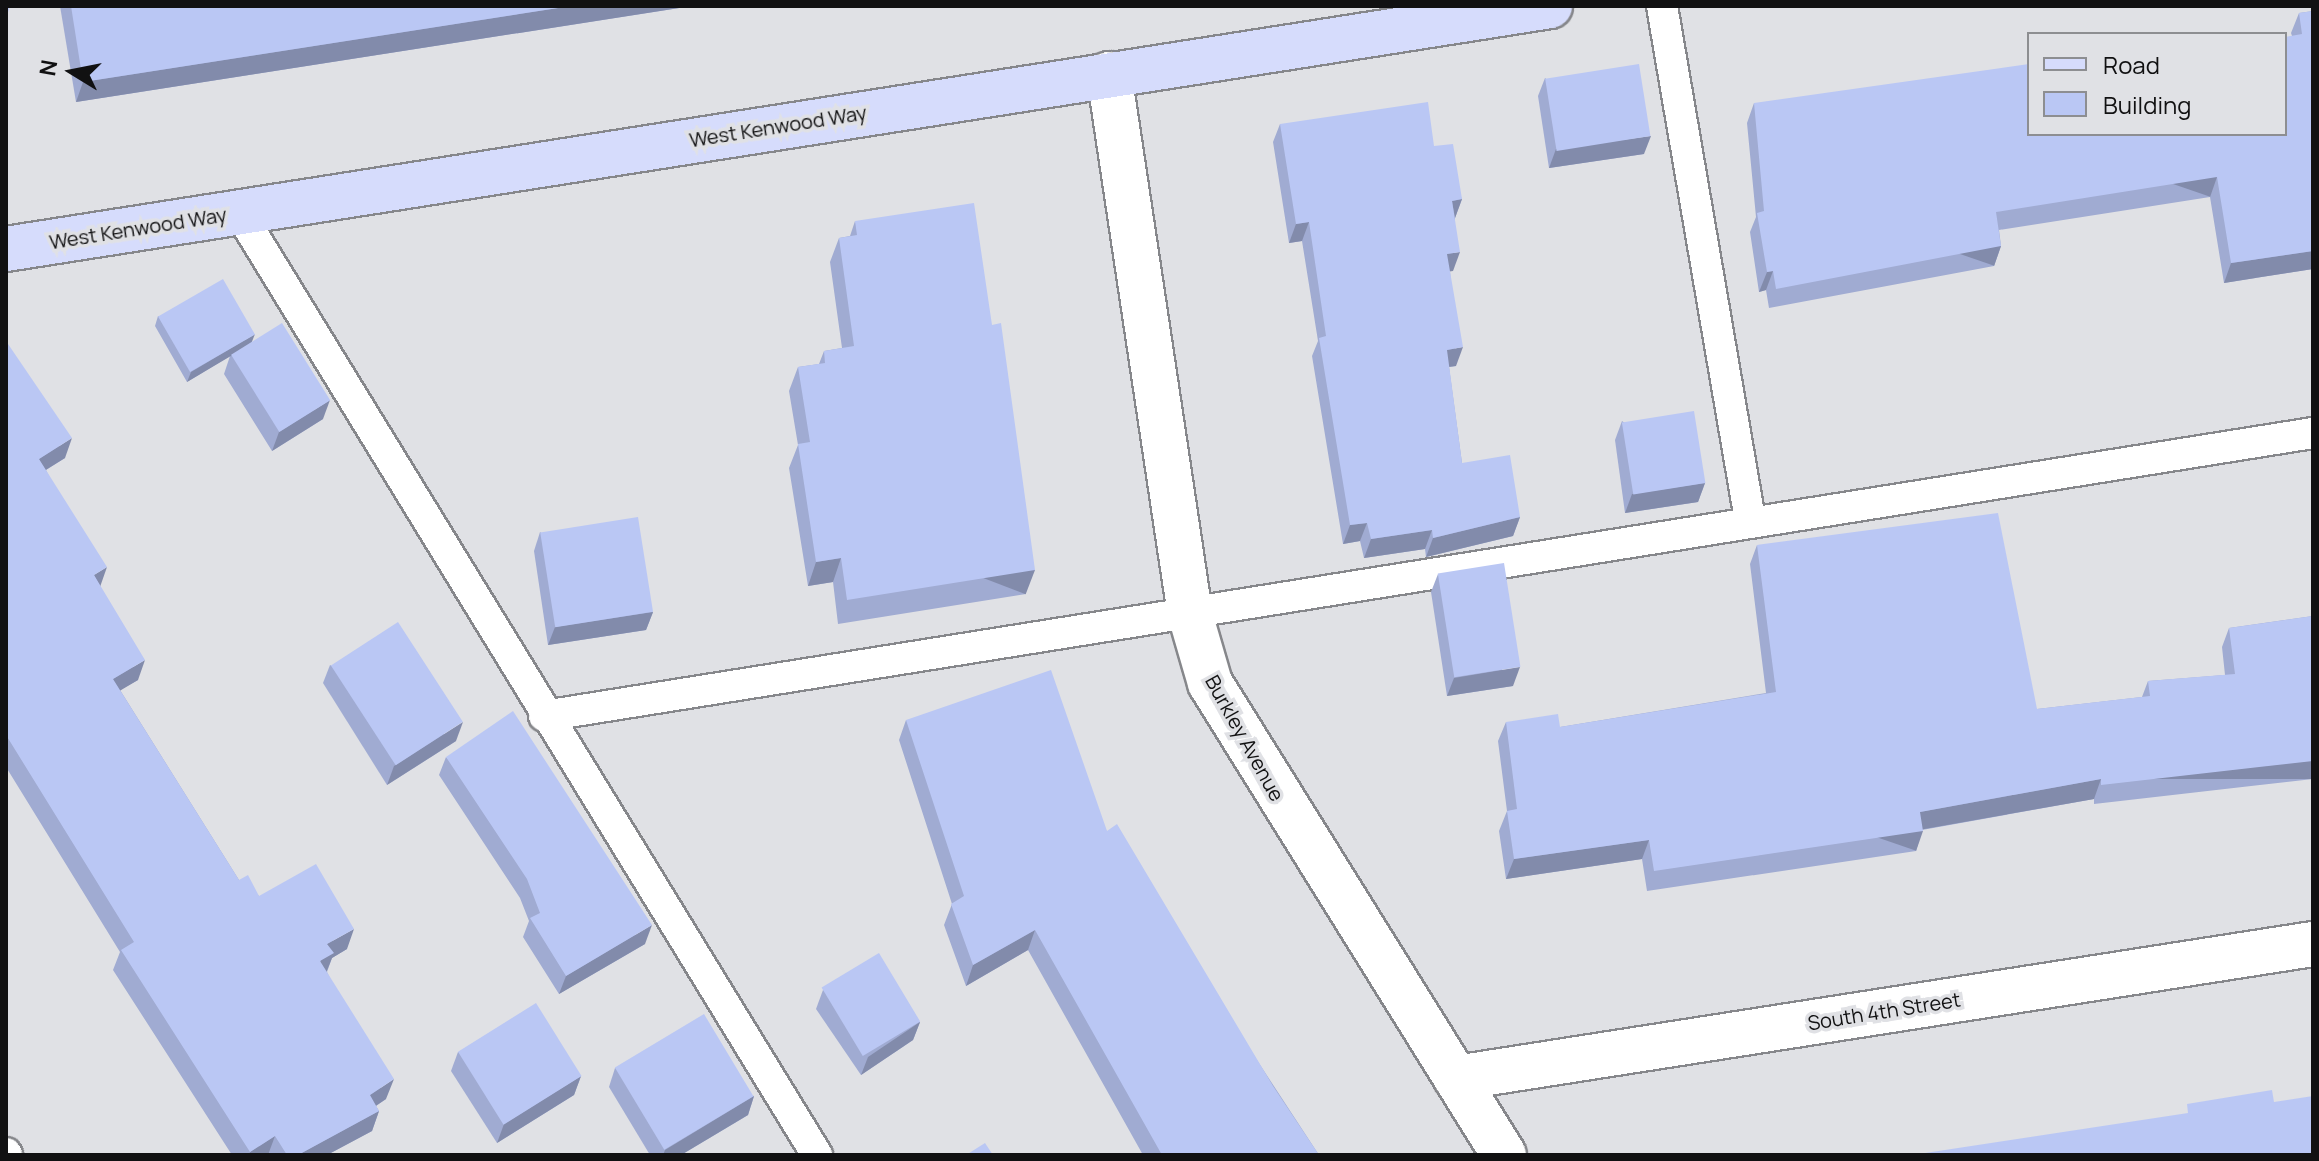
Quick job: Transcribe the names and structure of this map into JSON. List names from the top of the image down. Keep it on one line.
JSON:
{"streets":{"street":["West Kenwood Way","Burkley Avenue","South 4th Street"]},"crossings":[["West Kenwood Way","Burkley Avenue"],["Burkley Avenue","South 4th Street"]],"legend":["Road","Building"],"north":"left"}
